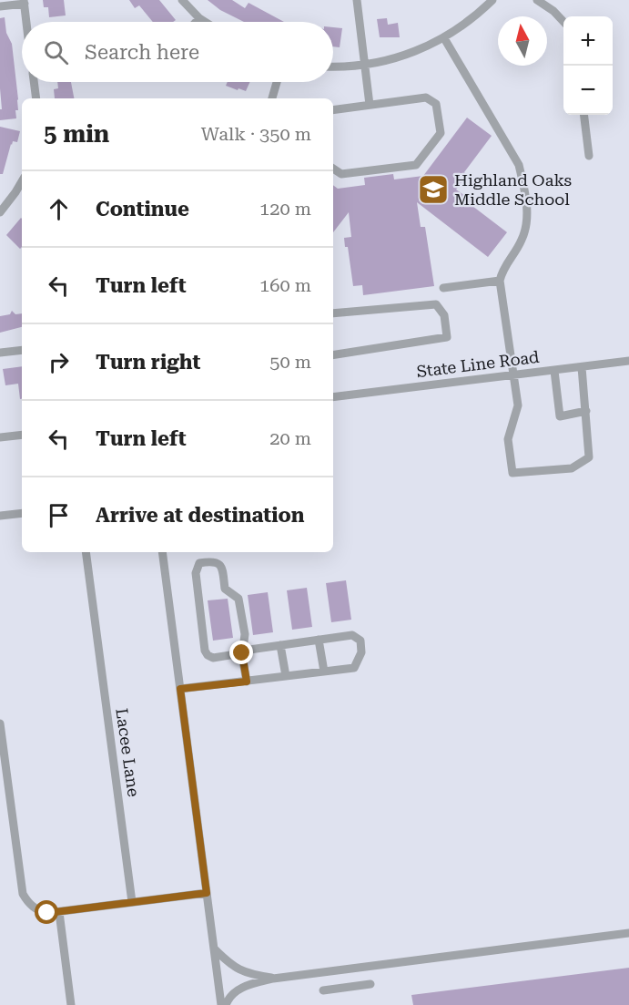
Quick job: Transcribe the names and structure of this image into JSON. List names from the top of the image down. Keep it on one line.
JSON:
{"streets":{"street":["State Line Road","Lacee Lane"]},"places":{"school or university":["Highland Oaks Middle School"]},"north":"top","page":{"map_buttons":["+","−"],"search":"Search here","heading":["5 min","Walk · 350 m"],"list":[["Continue","120 m"],["Turn left","160 m"],["Turn right","50 m"],["Turn left","20 m"],"Arrive at destination"]}}
